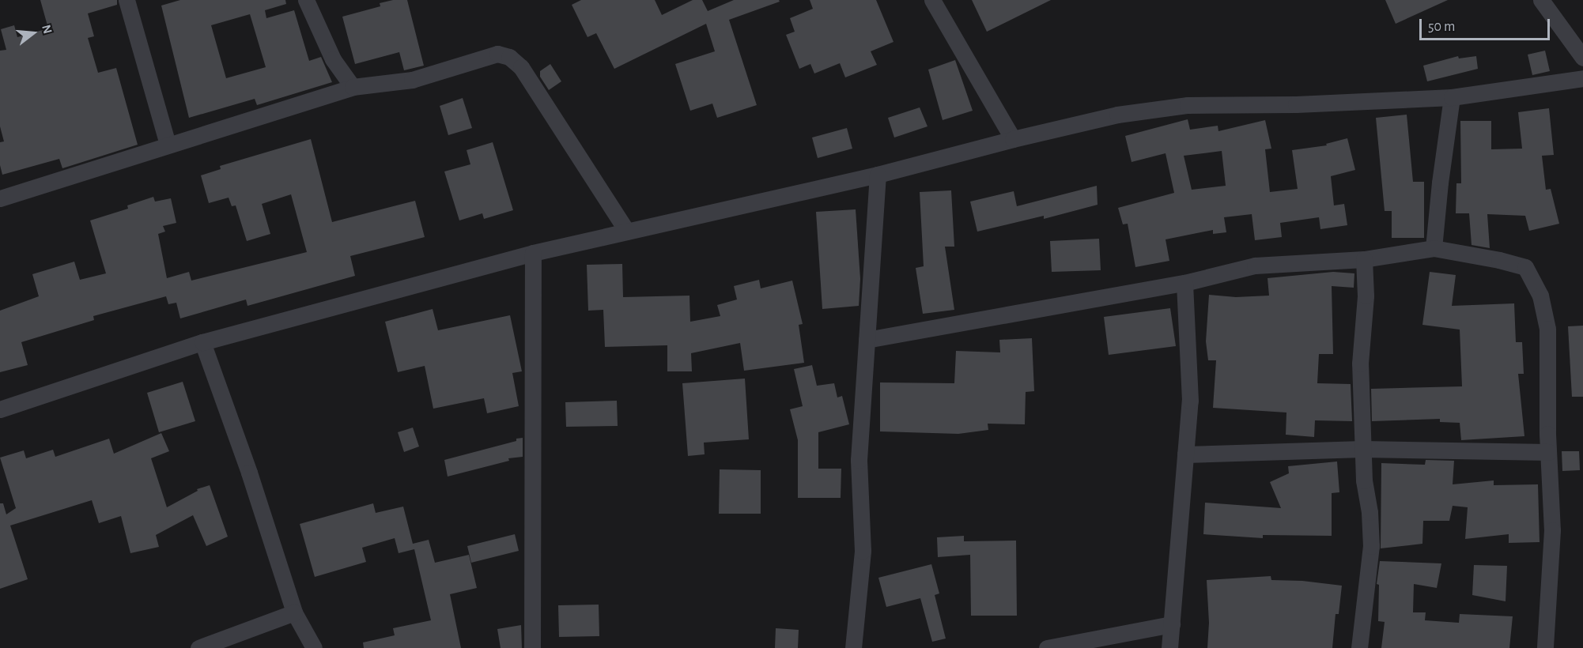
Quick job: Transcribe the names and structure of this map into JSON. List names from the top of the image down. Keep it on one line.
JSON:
{"scale_bar":"50 m","north":"right"}
